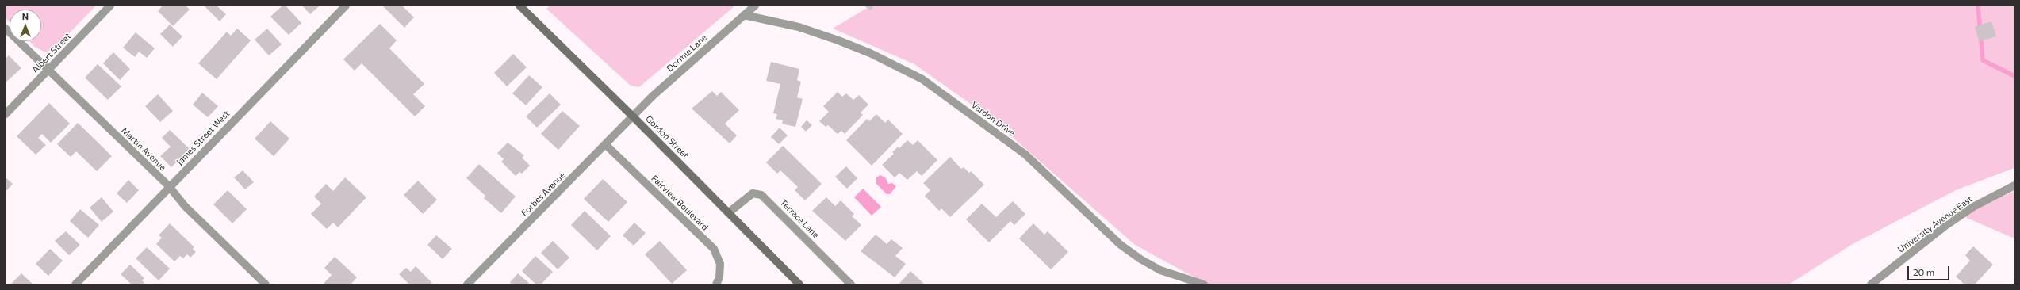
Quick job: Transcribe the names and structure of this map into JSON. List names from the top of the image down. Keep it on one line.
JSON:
{"streets":{"main road":["Gordon Street"],"street":["Albert Street","Dormie Lane","Vardon Drive","James Street West","Martin Avenue","Forbes Avenue","Fairview Boulevard","Terrace Lane","University Avenue East"]},"crossings":[["Albert Street","Martin Avenue"],["Dormie Lane","Vardon Drive"],["Dormie Lane","Gordon Street"],["Dormie Lane","Forbes Avenue"],["Gordon Street","Forbes Avenue"],["Gordon Street","Terrace Lane"],["James Street West","Martin Avenue"],["Forbes Avenue","Fairview Boulevard"]],"scale_bar":"20 m","north":"top"}
